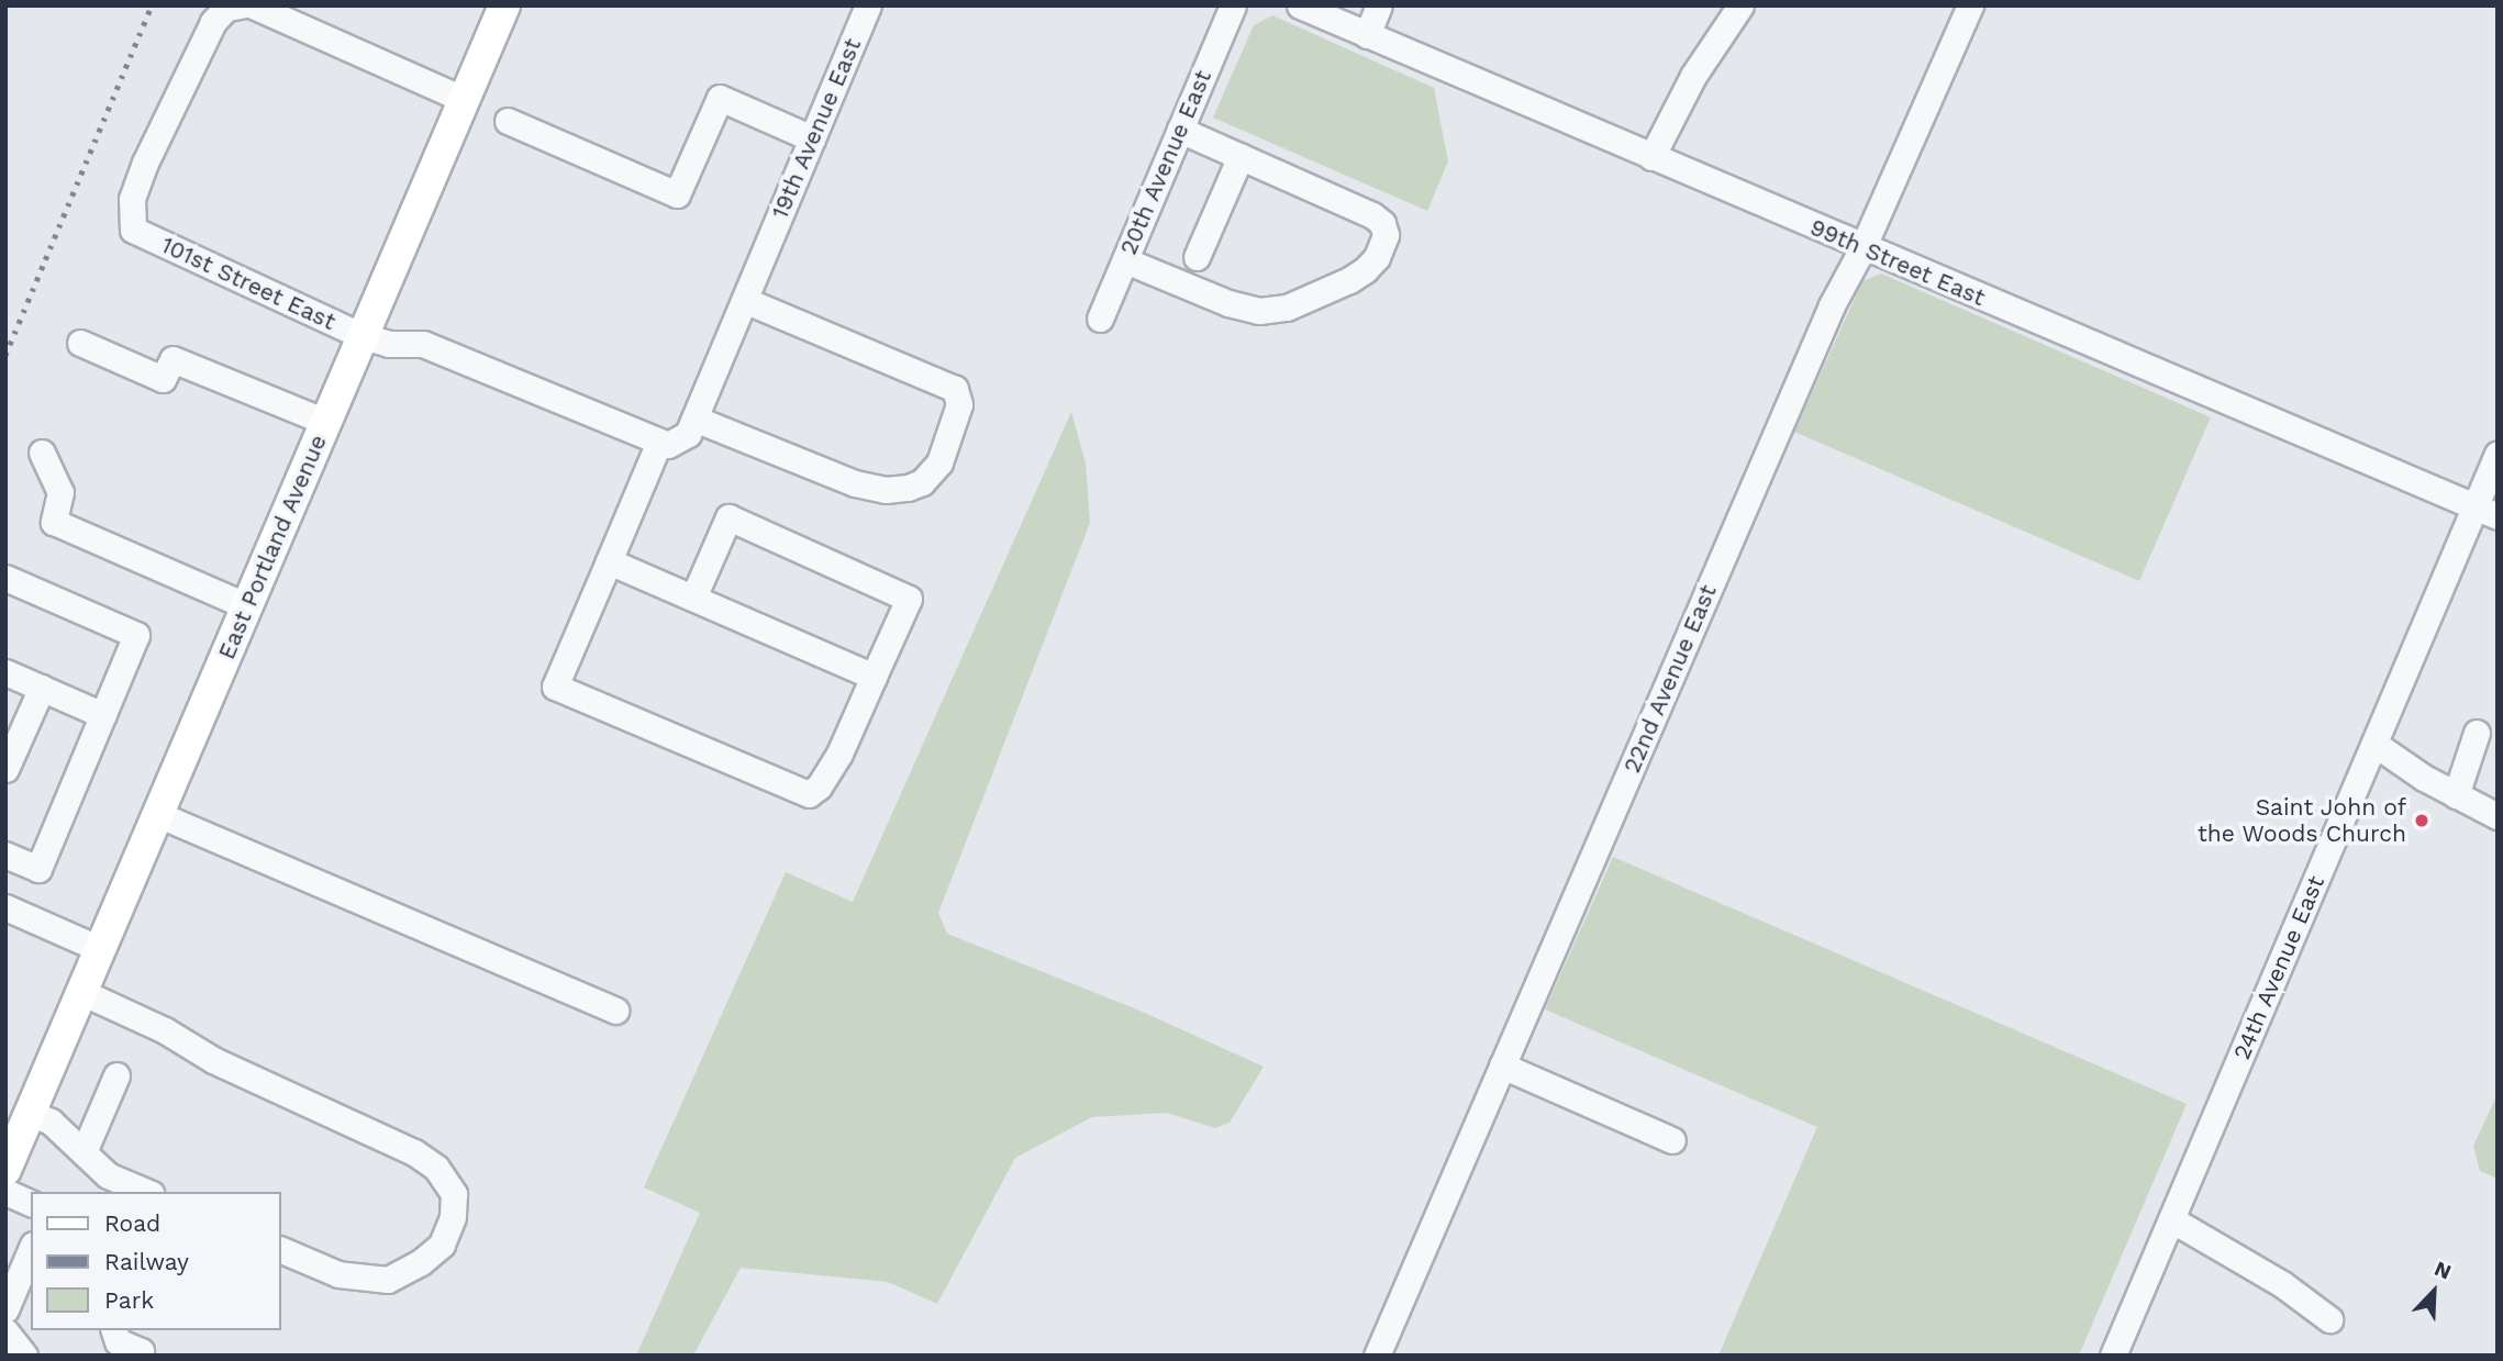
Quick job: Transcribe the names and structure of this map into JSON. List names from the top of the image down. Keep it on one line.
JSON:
{"streets":{"main road":["East Portland Avenue"],"street":["19th Avenue East","20th Avenue East","99th Street East","101st Street East","22nd Avenue East","24th Avenue East"]},"crossings":[["99th Street East","22nd Avenue East"],["99th Street East","24th Avenue East"],["101st Street East","East Portland Avenue"]],"places":["Saint John of the Woods Church"],"legend":["Road","Railway","Park"],"north":"top right"}
